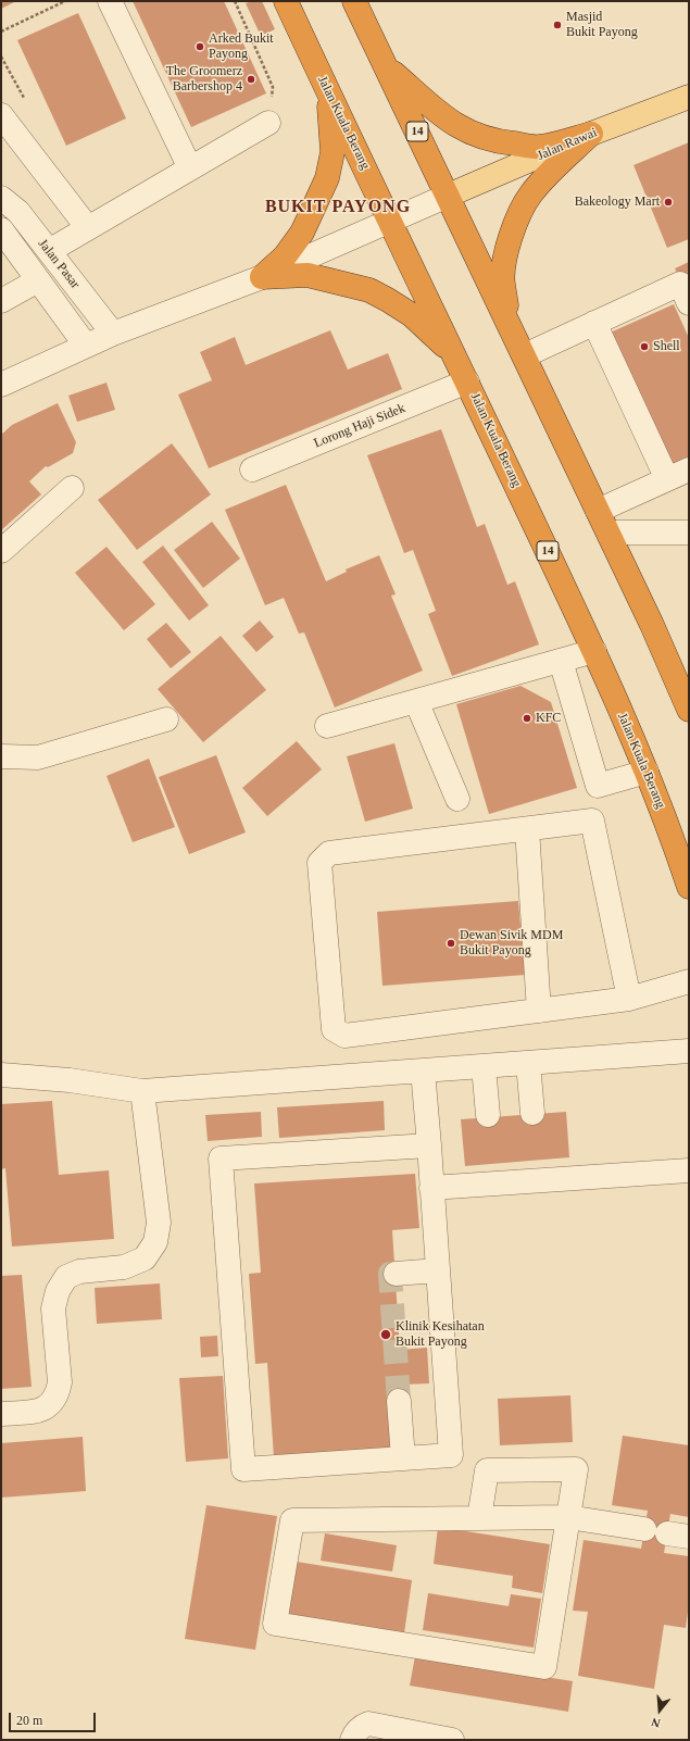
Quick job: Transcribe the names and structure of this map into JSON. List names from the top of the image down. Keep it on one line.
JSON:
{"streets":{"highway":["Jalan Kuala Berang","14"],"main road":["Jalan Rawai"],"street":["Jalan Pasar","Lorong Haji Sidek"]},"crossings":[["Jalan Kuala Berang","Lorong Haji Sidek"],["14","Jalan Rawai"]],"districts":["BUKIT PAYONG"],"places":["Masjid Bukit Payong","Arked Bukit Payong","The Groomerz Barbershop 4","Bakeology Mart","Shell","KFC","Dewan Sivik MDM Bukit Payong","Klinik Kesihatan Bukit Payong"],"scale_bar":"20 m","north":"bottom"}
